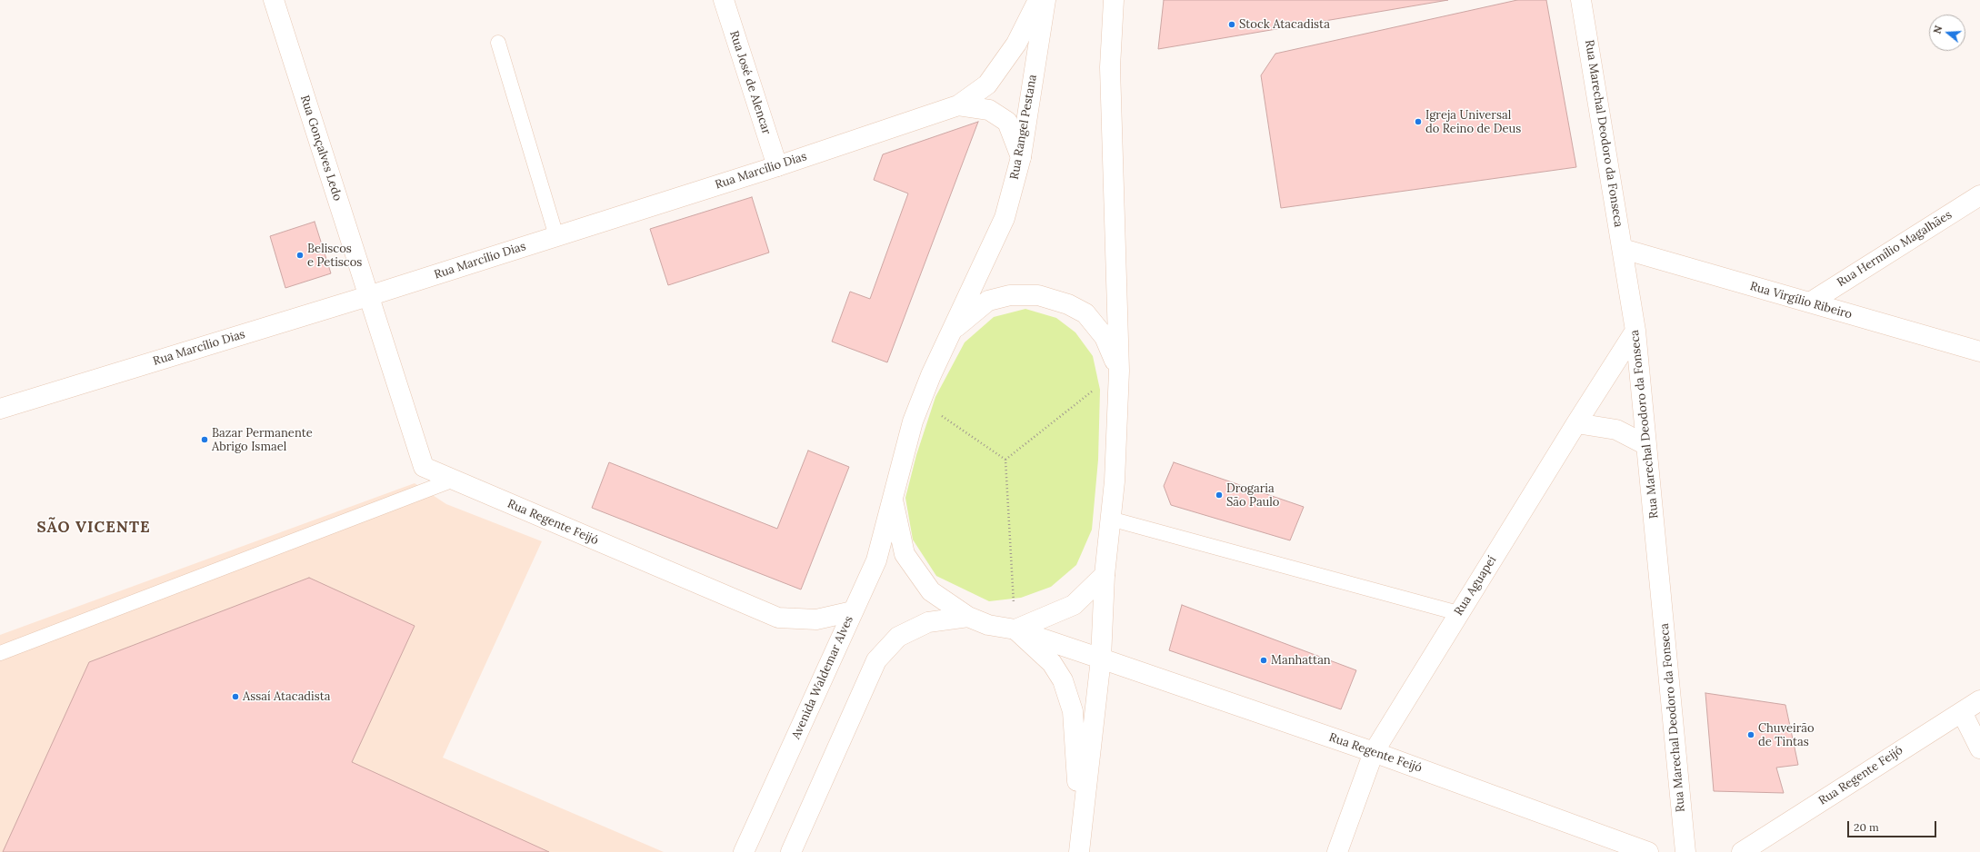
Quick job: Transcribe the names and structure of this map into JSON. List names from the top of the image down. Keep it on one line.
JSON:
{"streets":{"street":["Rua José de Alencar","Rua Rangel Pestana","Rua Marechal Deodoro da Fonseca","Rua Gonçalves Ledo","Rua Marcílio Dias","Rua Hermílio Magalhães","Rua Virgílio Ribeiro","Rua Regente Feijó","Rua Aguapeí","Avenida Waldemar Alves"]},"crossings":[["Rua José de Alencar","Rua Marcílio Dias"],["Rua Rangel Pestana","Rua Marcílio Dias"],["Rua Rangel Pestana","Avenida Waldemar Alves"],["Rua Marechal Deodoro da Fonseca","Rua Virgílio Ribeiro"],["Rua Marechal Deodoro da Fonseca","Rua Aguapeí"],["Rua Gonçalves Ledo","Rua Marcílio Dias"],["Rua Gonçalves Ledo","Rua Regente Feijó"],["Rua Marcílio Dias","Rua Regente Feijó"],["Rua Hermílio Magalhães","Rua Virgílio Ribeiro"],["Rua Regente Feijó","Rua Aguapeí"],["Rua Regente Feijó","Avenida Waldemar Alves"]],"districts":["SÃO VICENTE"],"places":["Stock Atacadista","Igreja Universal do Reino de Deus","Beliscos e Petiscos","Bazar Permanente Abrigo Ismael","Drogaria São Paulo","Manhattan","Assaí Atacadista","Chuveirão de Tintas"],"scale_bar":"20 m","north":"left"}
